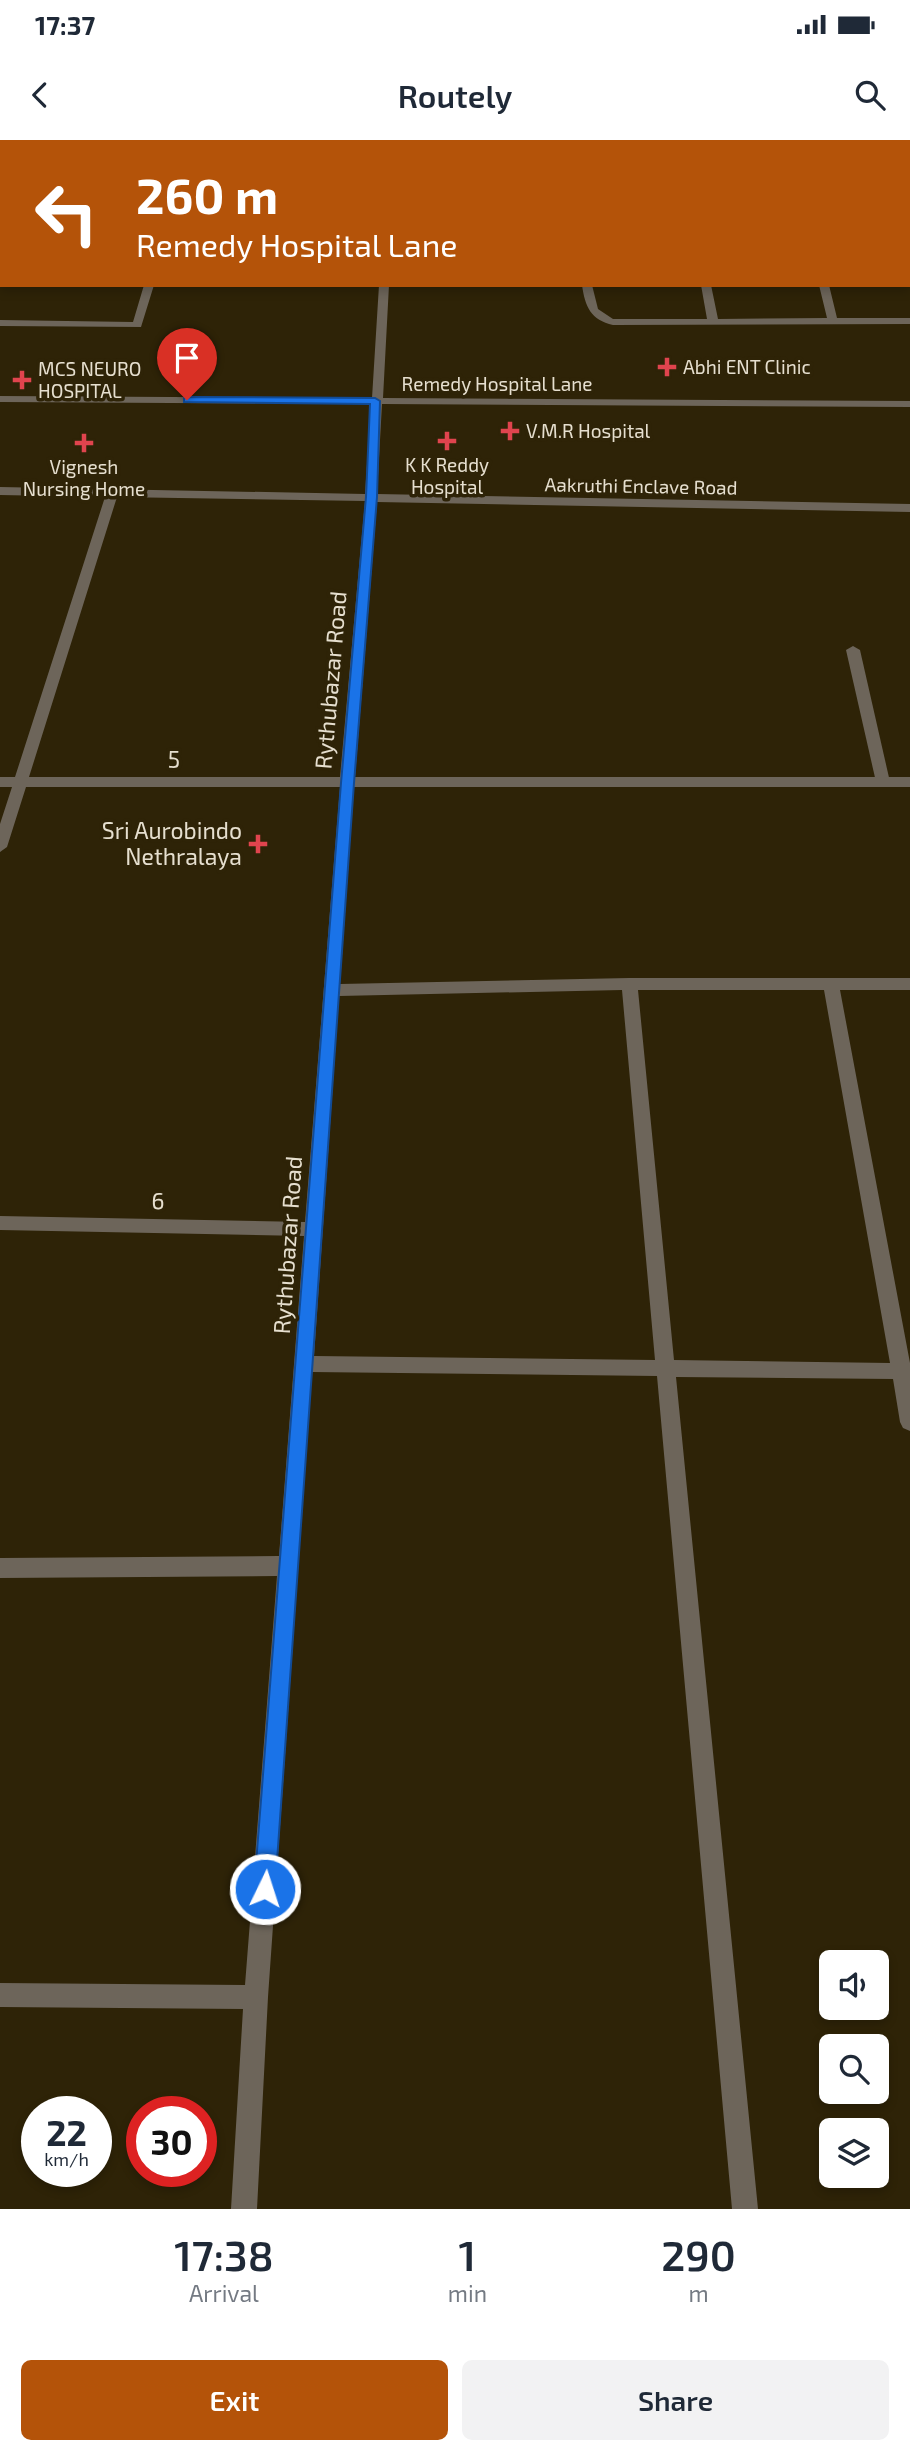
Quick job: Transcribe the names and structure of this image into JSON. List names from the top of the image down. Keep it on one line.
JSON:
{"streets":{"street":["Remedy Hospital Lane","Aakruthi Enclave Road","Rythubazar Road","5","6"]},"crossings":[["Remedy Hospital Lane","Rythubazar Road"],["Aakruthi Enclave Road","Rythubazar Road"],["Rythubazar Road","5"],["Rythubazar Road","6"]],"places":{"health":["Abhi ENT Clinic","MCS NEURO HOSPITAL","V.M.R Hospital","K K Reddy Hospital","Vignesh Nursing Home","Sri Aurobindo Nethralaya"]},"page":{"status":"17:37","header":"Routely","turn":["260 m","Remedy Hospital Lane"],"speed":"22 km/h","limit":"30","eta":["17:38","Arrival","1","min","290","m"],"buttons":["Exit","Share"]}}
